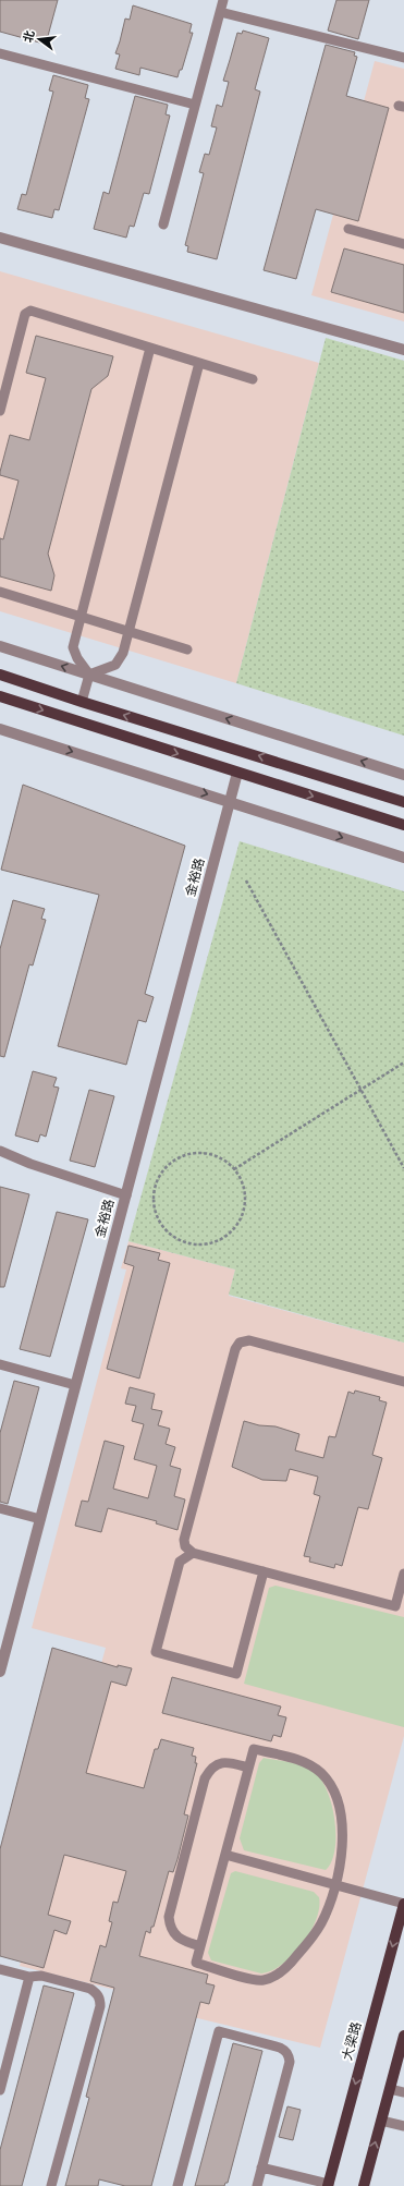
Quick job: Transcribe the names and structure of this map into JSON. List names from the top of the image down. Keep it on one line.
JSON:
{"streets":{"main road":["大梁路"],"street":["金裕路"]},"north":"left"}
